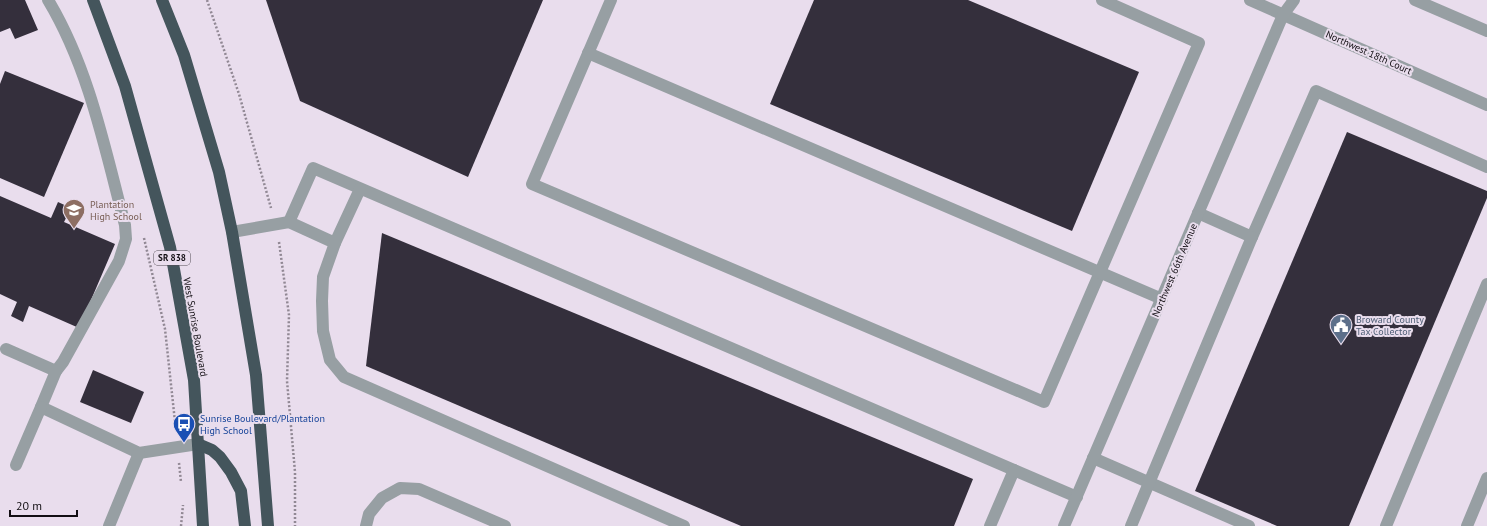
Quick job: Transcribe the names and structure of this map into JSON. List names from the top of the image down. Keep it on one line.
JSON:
{"streets":{"highway":["SR 838","West Sunrise Boulevard"],"street":["Northwest 18th Court","Northwest 66th Avenue"]},"crossings":[["Northwest 18th Court","Northwest 66th Avenue"]],"places":{"school or university":["Plantation High School"],"public building":["Broward County Tax Collector"],"bus stop":["Sunrise Boulevard/Plantation High School"]},"scale_bar":"20 m"}
